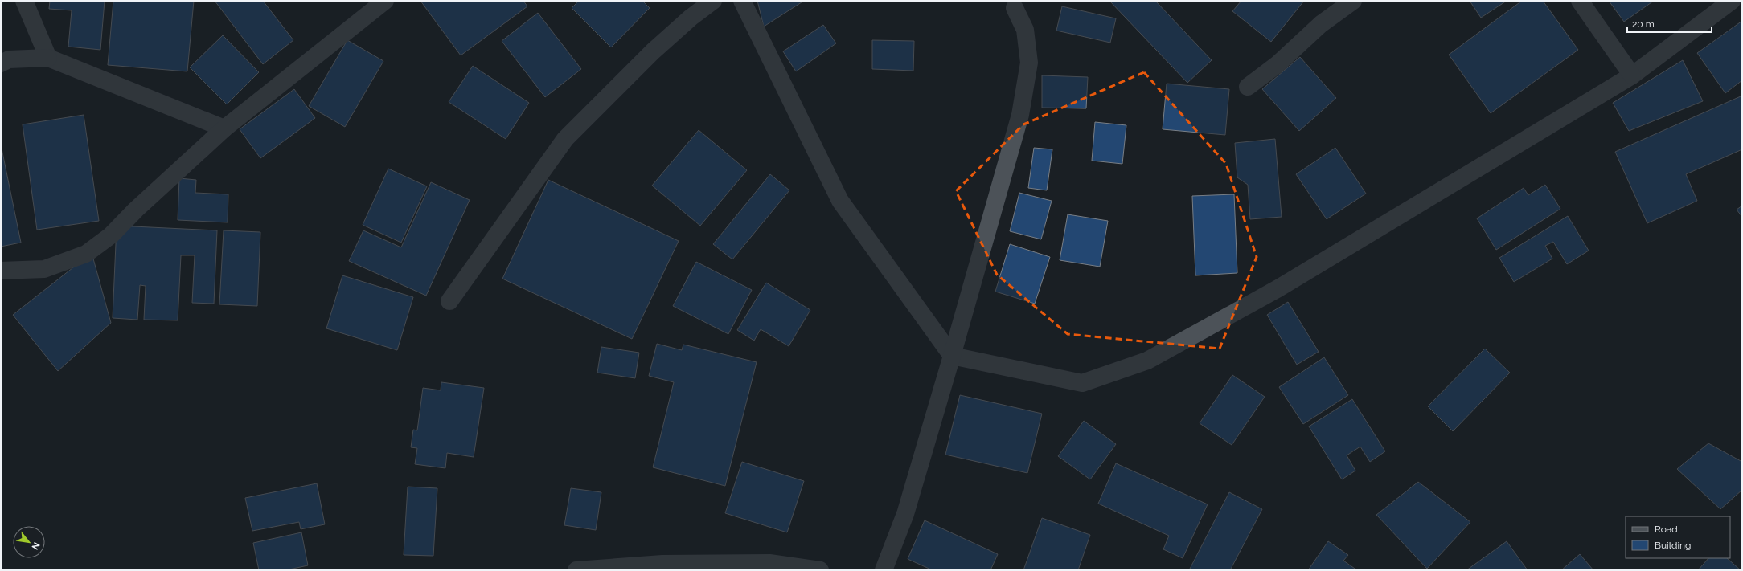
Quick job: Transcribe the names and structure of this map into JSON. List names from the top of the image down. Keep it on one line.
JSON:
{"legend":["Road","Building"],"scale_bar":"20 m","north":"bottom right"}
